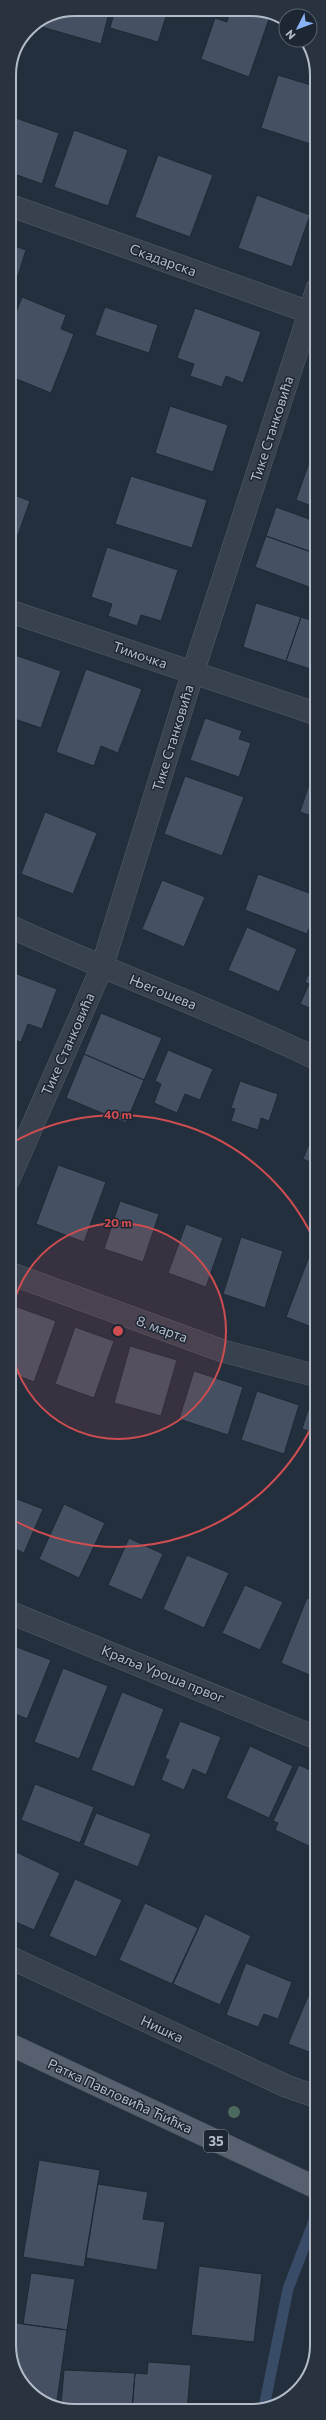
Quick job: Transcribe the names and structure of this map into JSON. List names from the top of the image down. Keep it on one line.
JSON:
{"streets":{"main road":["Ратка Павловића Ћићка","35"],"street":["Скадарска","Тике Станковића","Тимочка","Његошева","8. марта","Краља Уроша првог","Нишка"]},"crossings":[["Тике Станковића","Тимочка"],["Тике Станковића","Његошева"]],"north":"bottom left","rings":["40 m","20 m"]}
